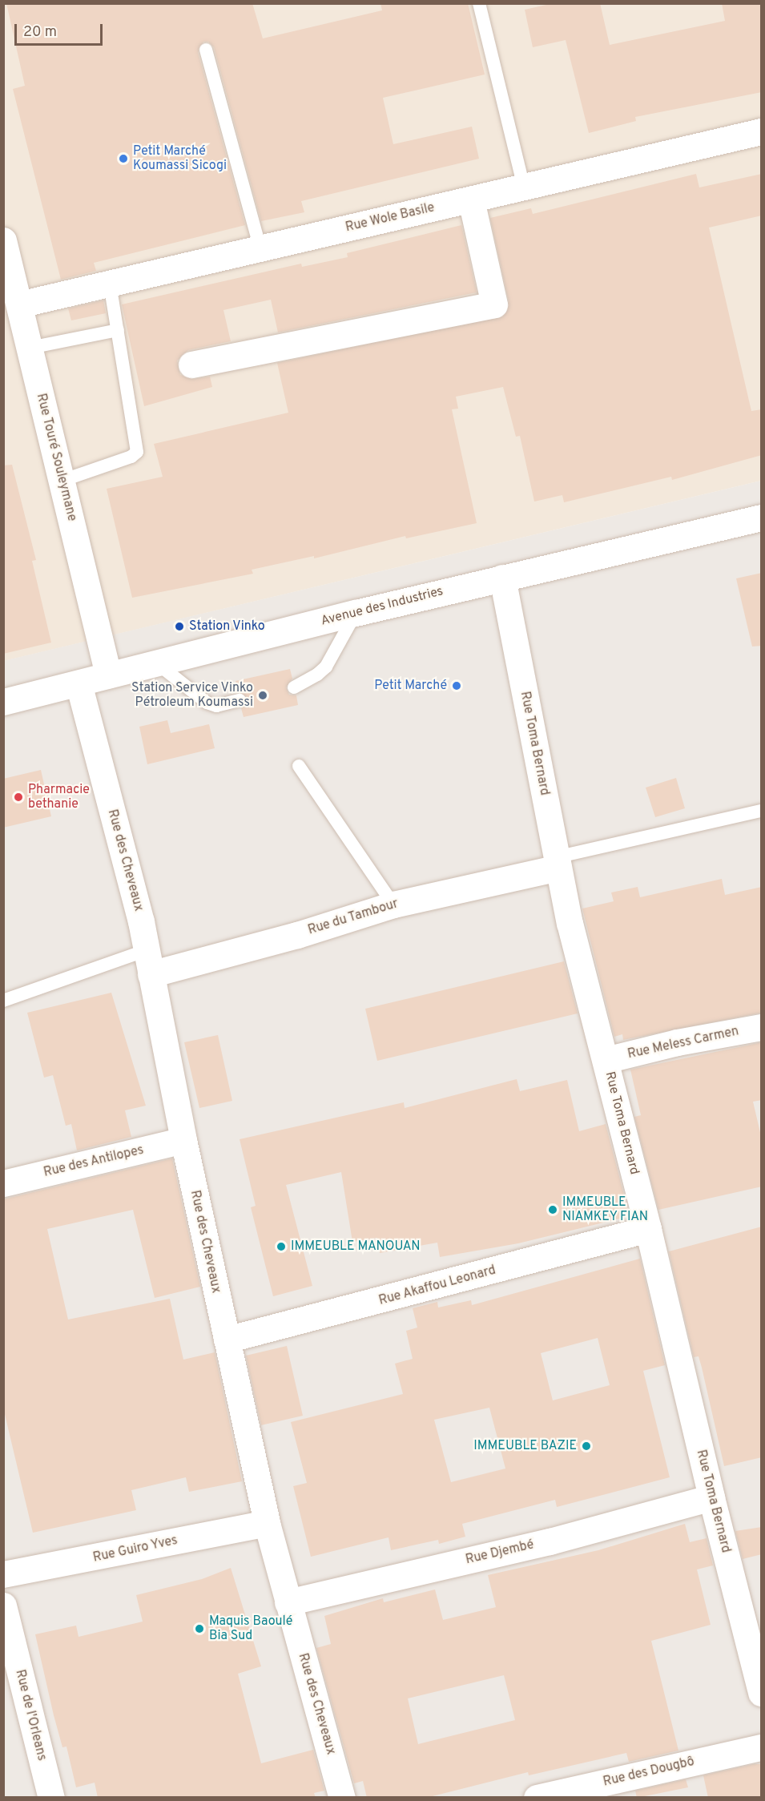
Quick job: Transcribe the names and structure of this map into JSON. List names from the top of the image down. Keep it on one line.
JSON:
{"streets":{"street":["Rue Wole Basile","Rue Touré Souleymane","Avenue des Industries","Rue Toma Bernard","Rue des Cheveaux","Rue du Tambour","Rue Meless Carmen","Rue des Antilopes","Rue Akaffou Leonard","Rue Guiro Yves","Rue Djembé","Rue de l'Orleans","Rue des Dougbô"]},"crossings":[["Rue Wole Basile","Rue Touré Souleymane"],["Rue Touré Souleymane","Avenue des Industries"],["Avenue des Industries","Rue Toma Bernard"],["Avenue des Industries","Rue des Cheveaux"],["Rue Toma Bernard","Rue du Tambour"],["Rue Toma Bernard","Rue Meless Carmen"],["Rue Toma Bernard","Rue Akaffou Leonard"],["Rue Toma Bernard","Rue Djembé"],["Rue des Cheveaux","Rue du Tambour"],["Rue des Cheveaux","Rue des Antilopes"],["Rue des Cheveaux","Rue Akaffou Leonard"],["Rue des Cheveaux","Rue Guiro Yves"],["Rue des Cheveaux","Rue Djembé"]],"places":["Petit Marché Koumassi Sicogi","Station Vinko","Petit Marché","Station Service Vinko Pétroleum Koumassi","Pharmacie bethanie","IMMEUBLE NIAMKEY FIAN","IMMEUBLE MANOUAN","IMMEUBLE BAZIE","Maquis Baoulé Bia Sud"],"scale_bar":"20 m"}
